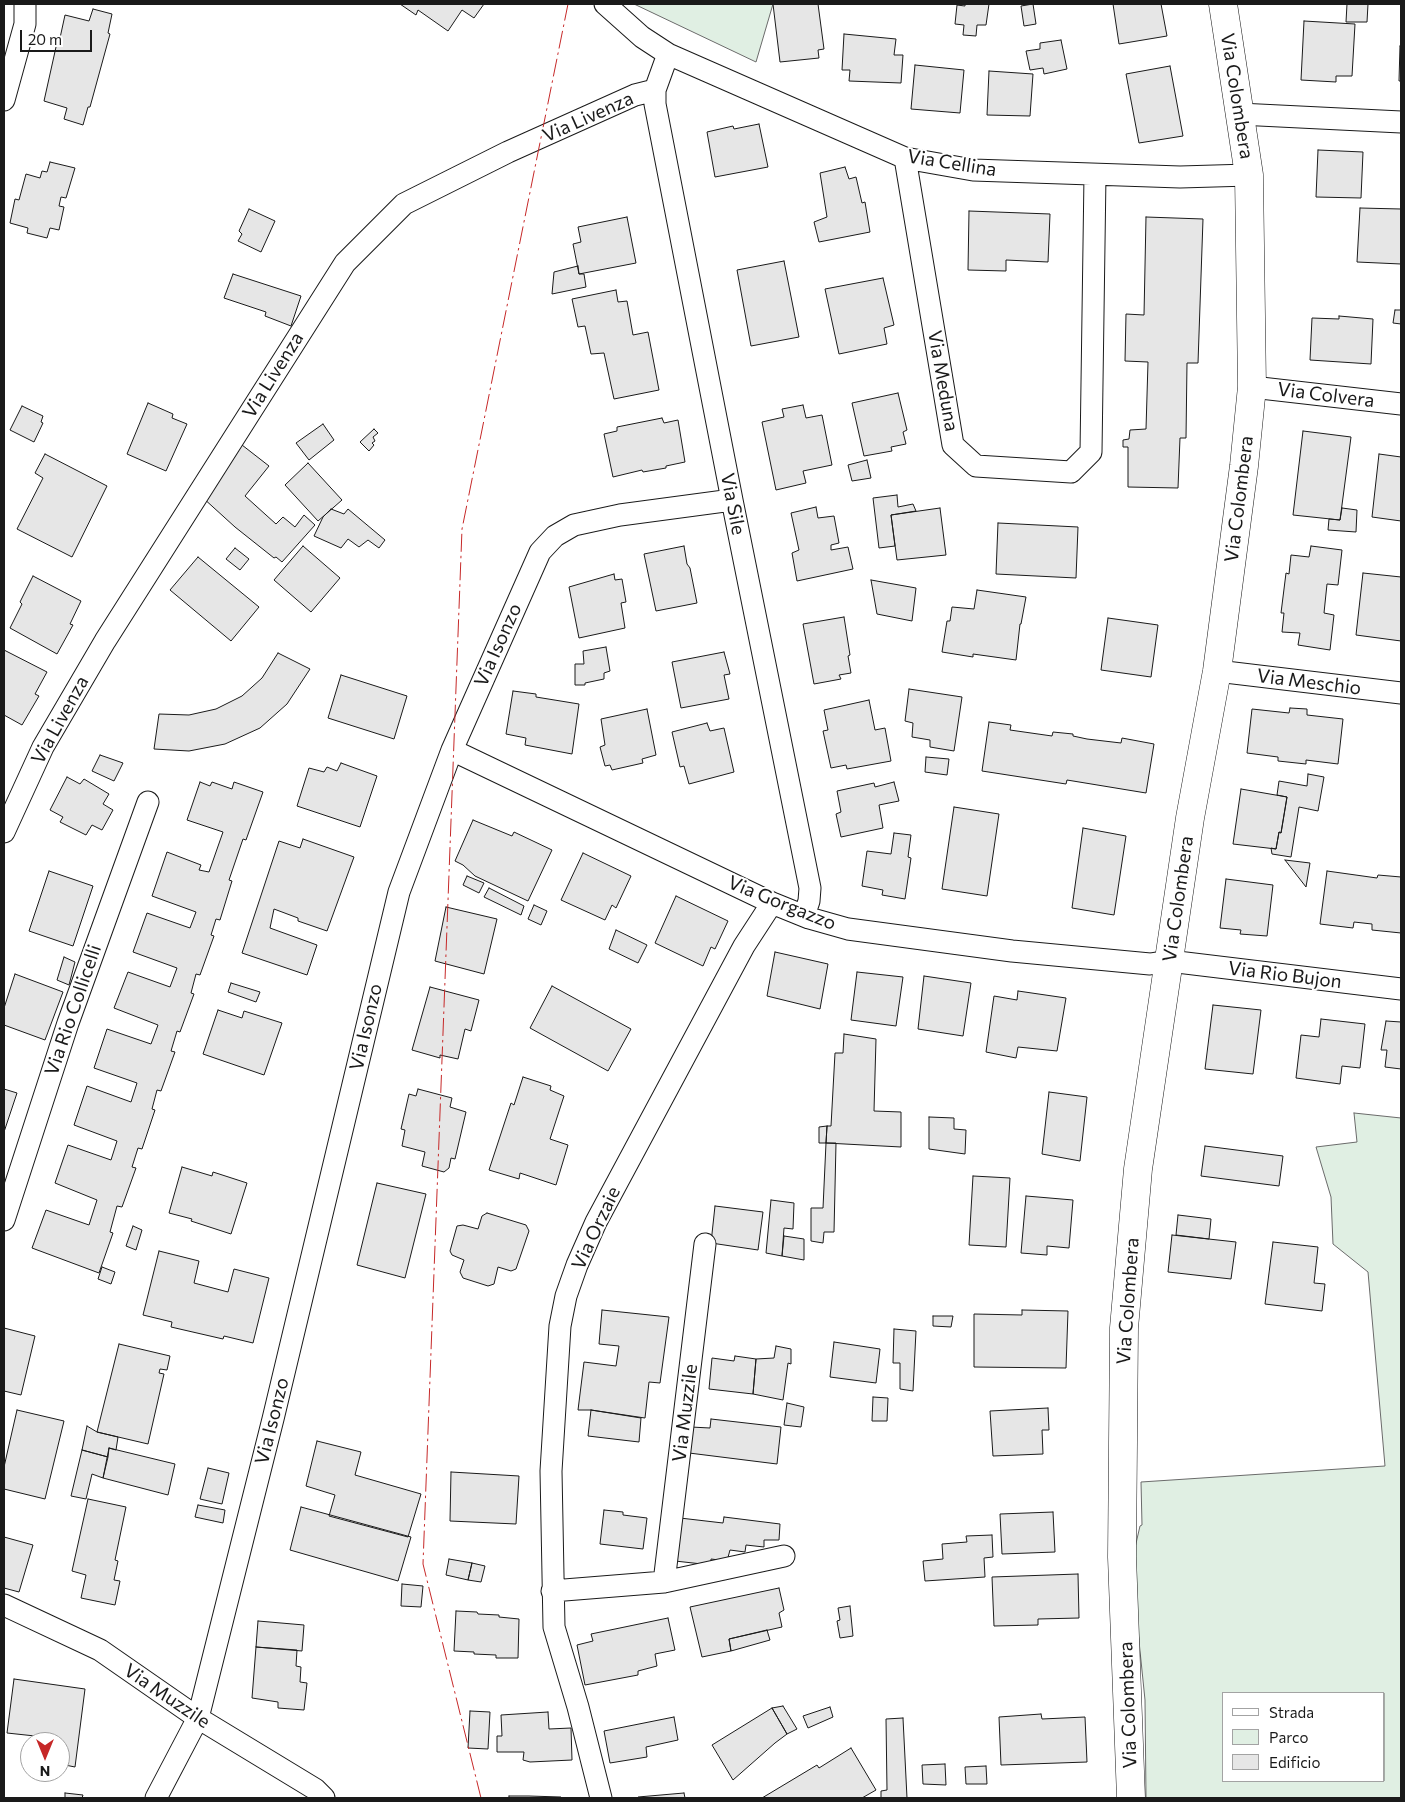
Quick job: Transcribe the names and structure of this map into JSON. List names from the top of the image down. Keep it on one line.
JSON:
{"streets":{"street":["Via Colombera","Via Livenza","Via Cellina","Via Meduna","Via Colvera","Via Sile","Via Isonzo","Via Meschio","Via Gorgazzo","Via Rio Bujon","Via Rio Collicelli","Via Orzaie","Via Muzzile"]},"crossings":[["Via Colombera","Via Cellina"],["Via Colombera","Via Colvera"],["Via Colombera","Via Meschio"],["Via Colombera","Via Gorgazzo"],["Via Colombera","Via Rio Bujon"],["Via Livenza","Via Cellina"],["Via Livenza","Via Sile"],["Via Cellina","Via Meduna"],["Via Sile","Via Isonzo"],["Via Sile","Via Gorgazzo"],["Via Isonzo","Via Gorgazzo"],["Via Isonzo","Via Muzzile"],["Via Gorgazzo","Via Rio Bujon"],["Via Gorgazzo","Via Orzaie"]],"legend":["Strada","Parco","Edificio"],"scale_bar":"20 m","north":"bottom"}
